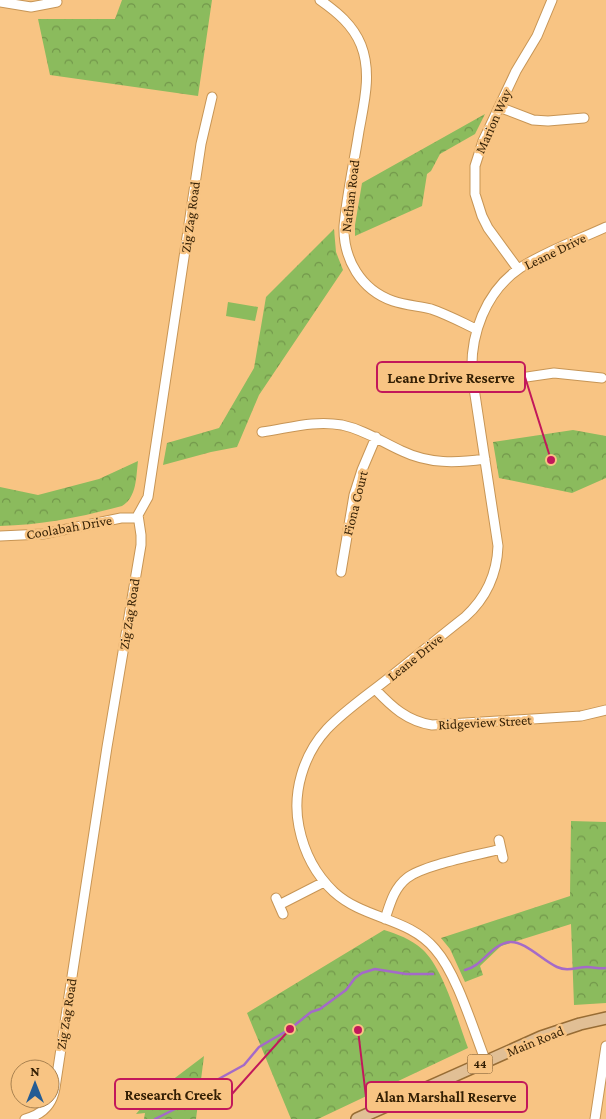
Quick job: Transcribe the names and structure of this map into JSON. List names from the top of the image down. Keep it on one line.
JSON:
{"streets":{"main road":["Main Road","44"],"street":["Marion Way","Nathan Road","Zig Zag Road","Leane Drive","Fiona Court","Coolabah Drive","Ridgeview Street"]},"crossings":[["Marion Way","Leane Drive"],["Nathan Road","Leane Drive"],["Zig Zag Road","Coolabah Drive"],["Leane Drive","Ridgeview Street"],["Leane Drive","Main Road"]],"places":["Leane Drive Reserve","Research Creek","Alan Marshall Reserve"],"north":"top"}
